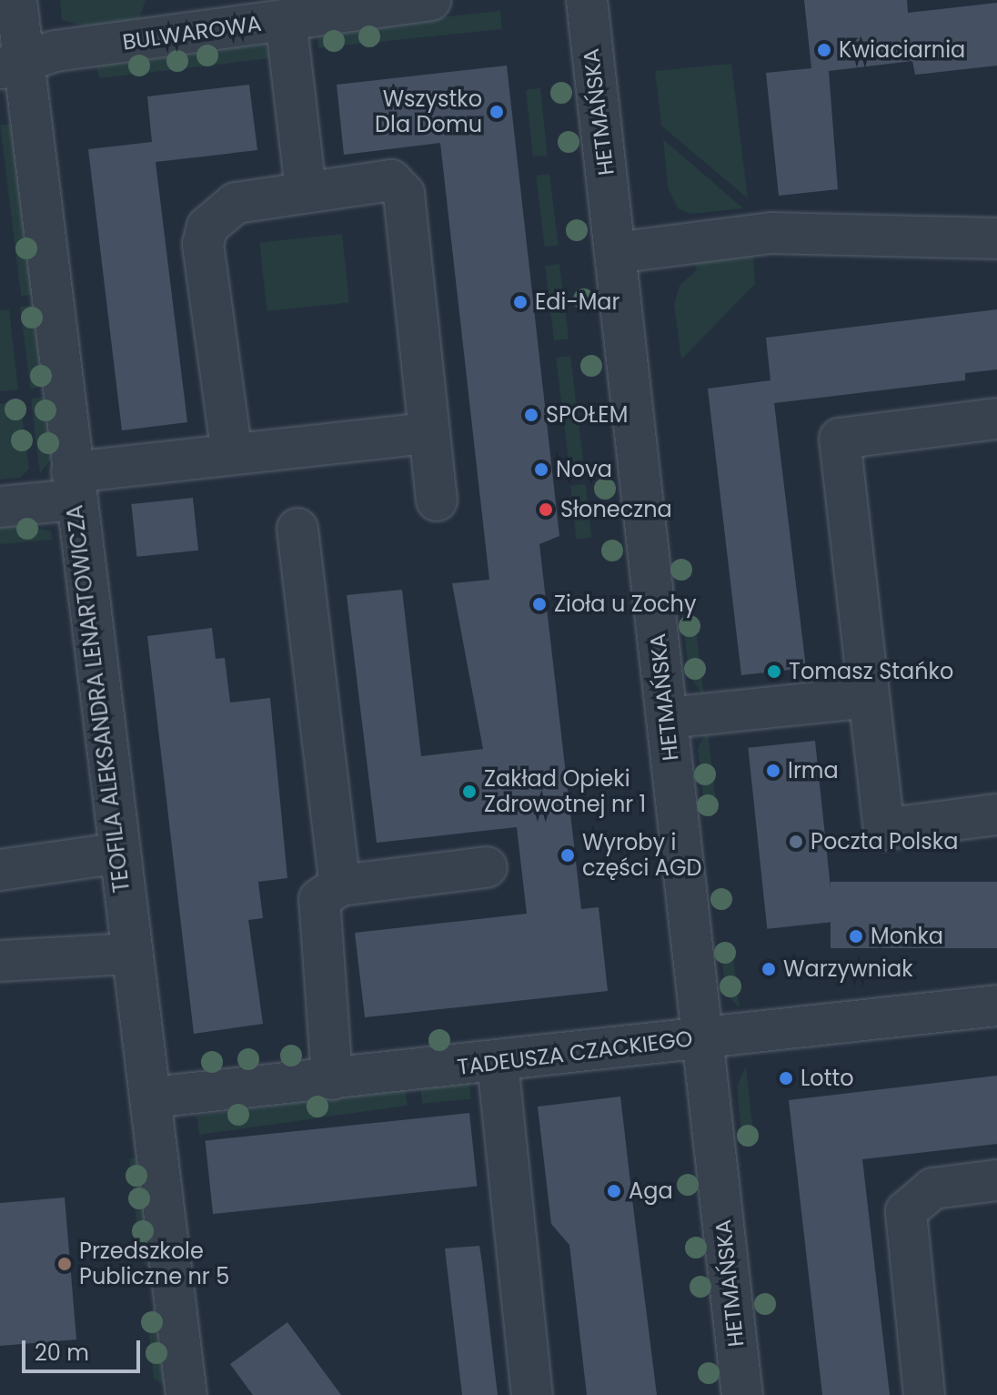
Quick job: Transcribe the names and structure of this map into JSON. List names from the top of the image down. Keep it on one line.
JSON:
{"streets":{"street":["BULWAROWA","HETMAŃSKA","TEOFILA ALEKSANDRA LENARTOWICZA","TADEUSZA CZACKIEGO"]},"crossings":[["BULWAROWA","TEOFILA ALEKSANDRA LENARTOWICZA"],["HETMAŃSKA","TADEUSZA CZACKIEGO"],["TEOFILA ALEKSANDRA LENARTOWICZA","TADEUSZA CZACKIEGO"]],"places":["Kwiaciarnia","Wszystko Dla Domu","Edi-Mar","SPOŁEM","Nova","Słoneczna","Zioła u Zochy","Tomasz Stańko","Irma","Zakład Opieki Zdrowotnej nr 1","Poczta Polska","Wyroby i części AGD","Monka","Warzywniak","Lotto","Aga","Przedszkole Publiczne nr 5"],"scale_bar":"20 m"}
